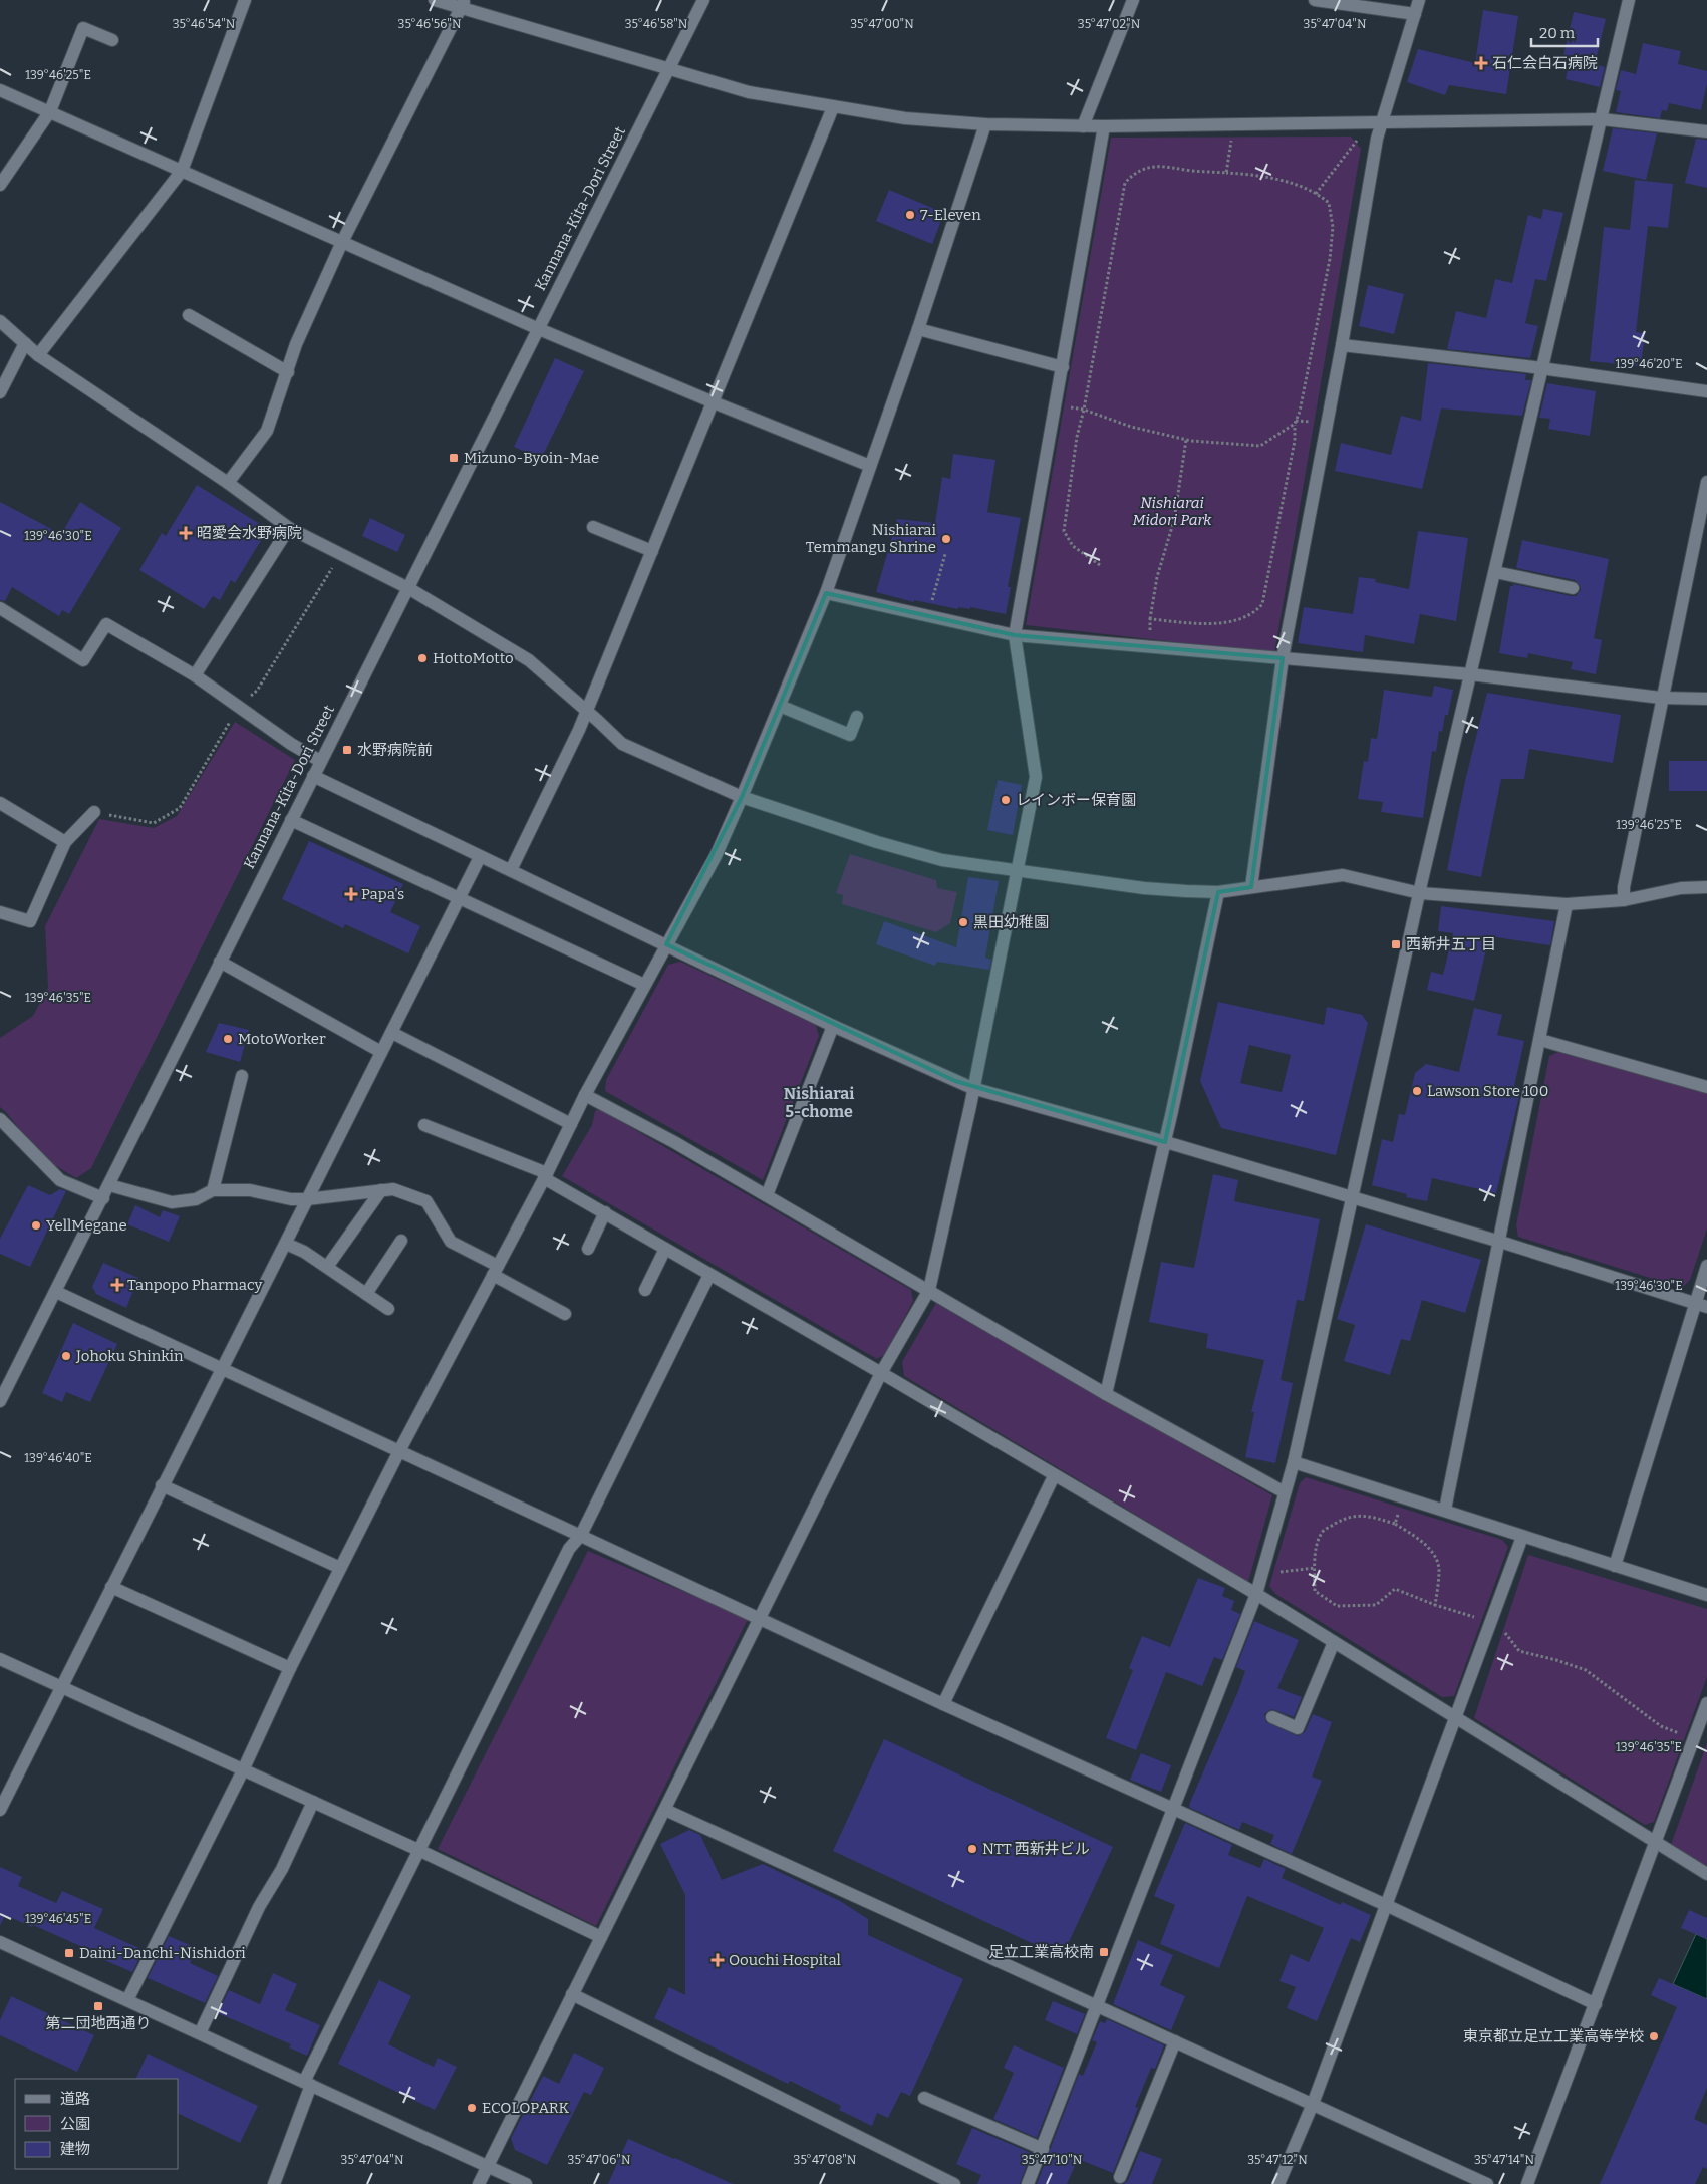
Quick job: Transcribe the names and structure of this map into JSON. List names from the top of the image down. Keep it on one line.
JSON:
{"streets":{"street":["Kannana-Kita-Dori Street"]},"districts":["Nishiarai 5-chome"],"parks":["Nishiarai Midori Park"],"places":{"health":["石仁会白石病院","昭愛会水野病院","Papa's","Tanpopo Pharmacy","Oouchi Hospital"],"other":["7-Eleven","Nishiarai Temmangu Shrine","HottoMotto","レインボー保育園","黒田幼稚園","MotoWorker","Lawson Store 100","YellMegane","Johoku Shinkin","NTT 西新井ビル","東京都立足立工業高等学校","ECOLOPARK"],"transit":["Mizuno-Byoin-Mae","水野病院前","西新井五丁目","足立工業高校南","Daini-Danchi-Nishidori","第二団地西通り"]},"legend":["道路","公園","建物"],"scale_bar":"20 m","coordinates":["35°46'54\"N","35°46'56\"N","35°46'58\"N","35°47'00\"N","35°47'02\"N","35°47'04\"N","139°46'25\"E","139°46'20\"E","139°46'30\"E","139°46'35\"E","139°46'40\"E","139°46'45\"E","35°47'06\"N","35°47'08\"N","35°47'10\"N","35°47'12\"N","35°47'14\"N"]}
